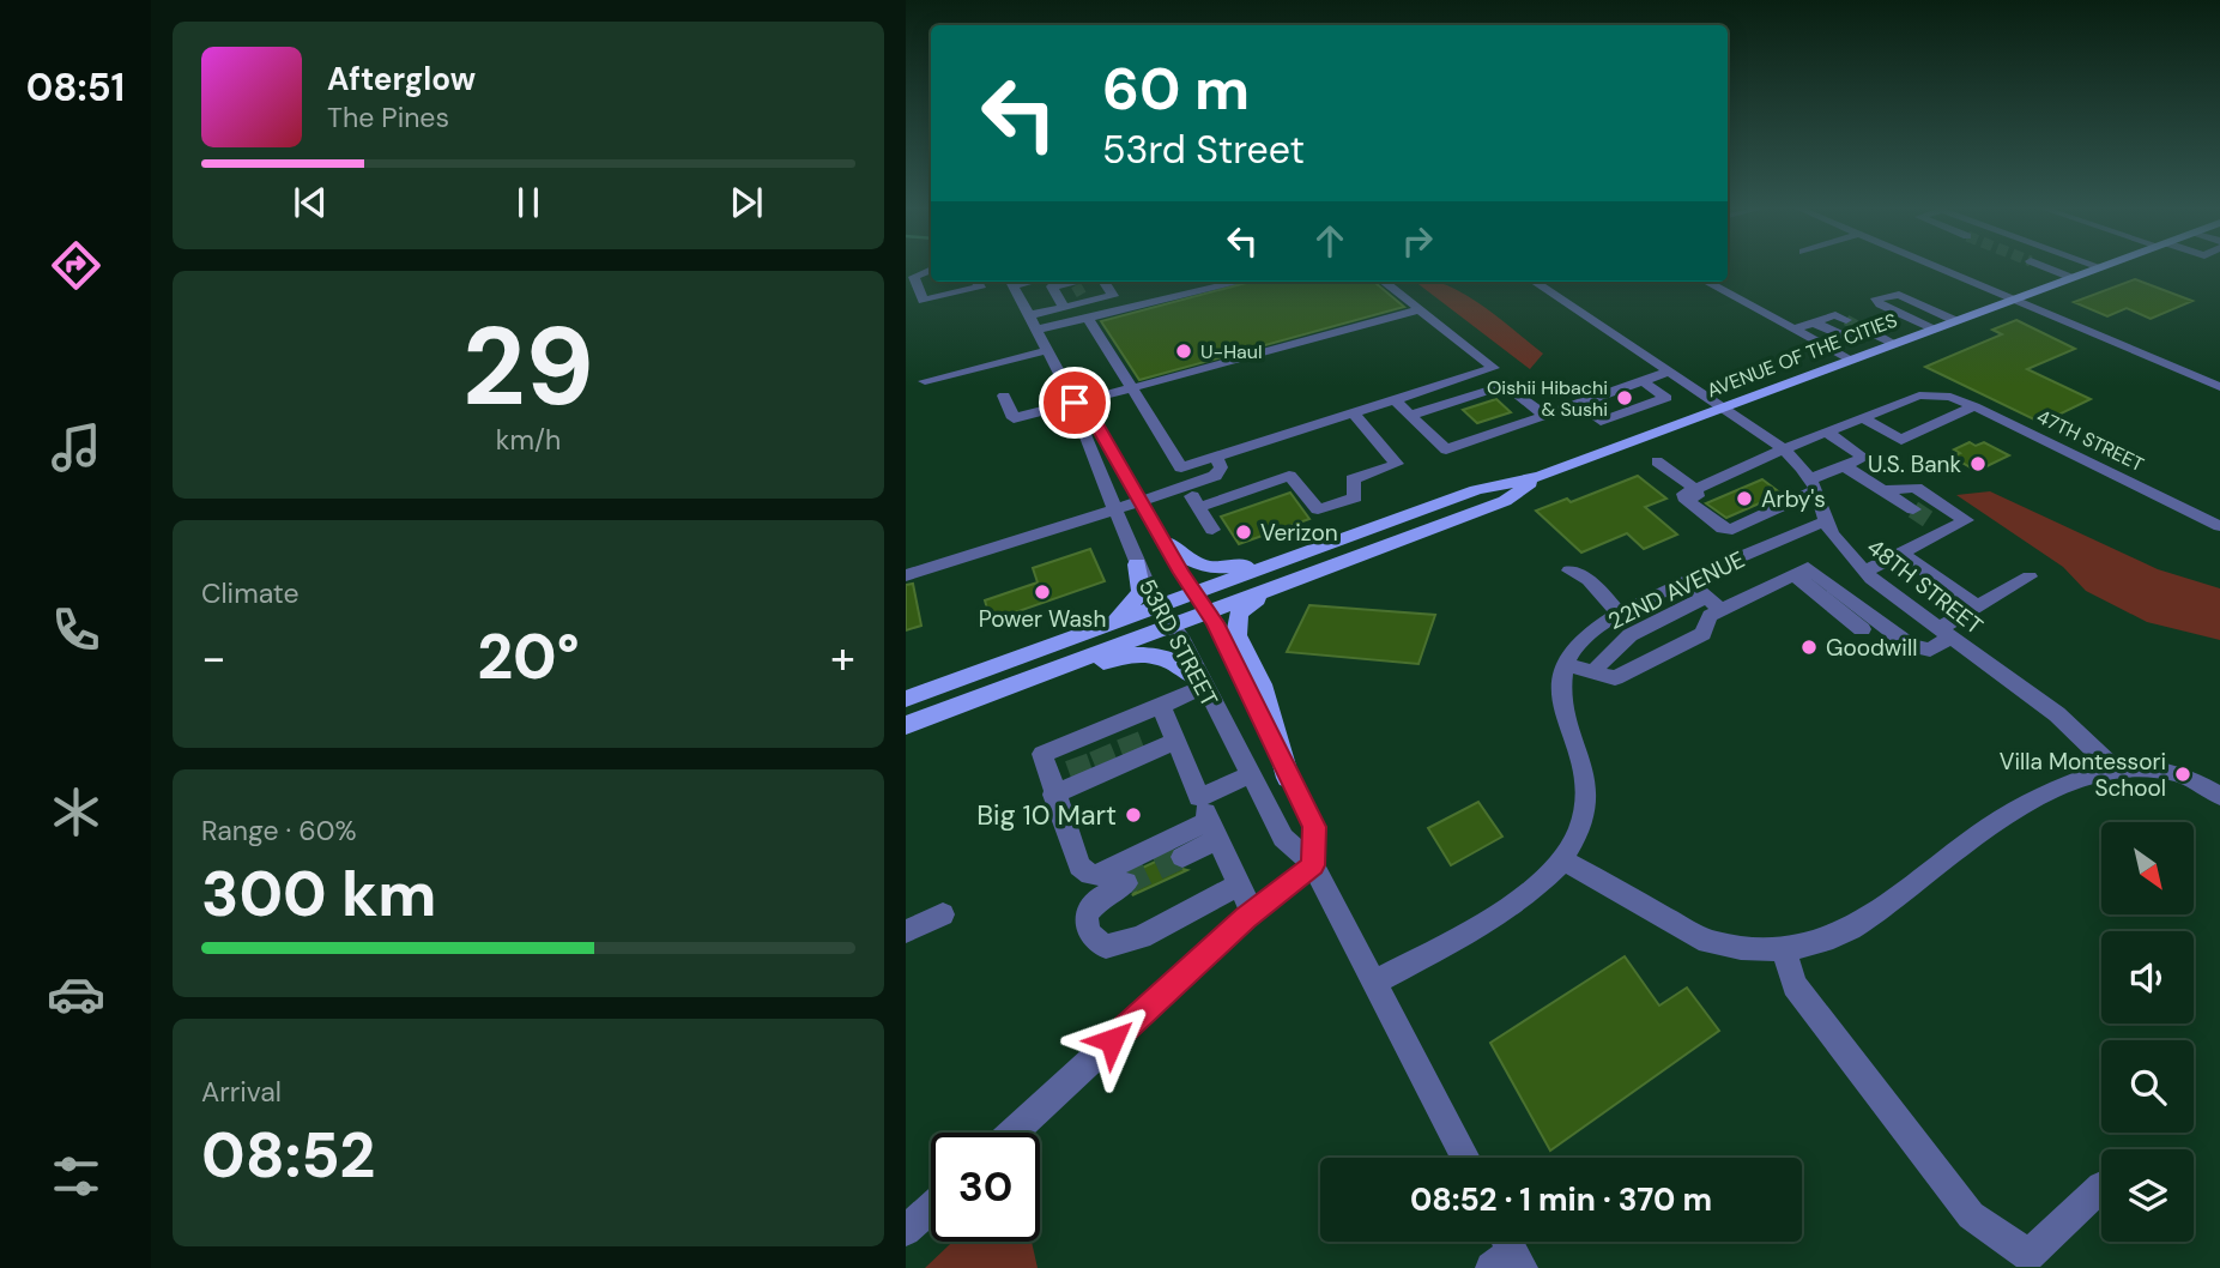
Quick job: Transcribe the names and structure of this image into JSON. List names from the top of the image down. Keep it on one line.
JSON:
{"streets":{"main road":["AVENUE OF THE CITIES"],"street":["47TH STREET","48TH STREET","22ND AVENUE","53RD STREET"]},"crossings":[["AVENUE OF THE CITIES","48TH STREET"],["AVENUE OF THE CITIES","53RD STREET"],["48TH STREET","22ND AVENUE"]],"places":["U-Haul","Oishii Hibachi & Sushi","U.S. Bank","Arby's","Verizon","Power Wash","Goodwill","Villa Montessori School","Big 10 Mart"],"north":"bottom right","page":{"tabs":"08:51","turn":["60 m","53rd Street"],"song":["Afterglow","The Pines"],"tile":[["29","km/h"],"Climate",["Range · 60%","300 km"],["Arrival","08:52"]],"heat":["−","20°","+"],"limit":"30","trip":"08:52 · 1 min · 370 m"}}
